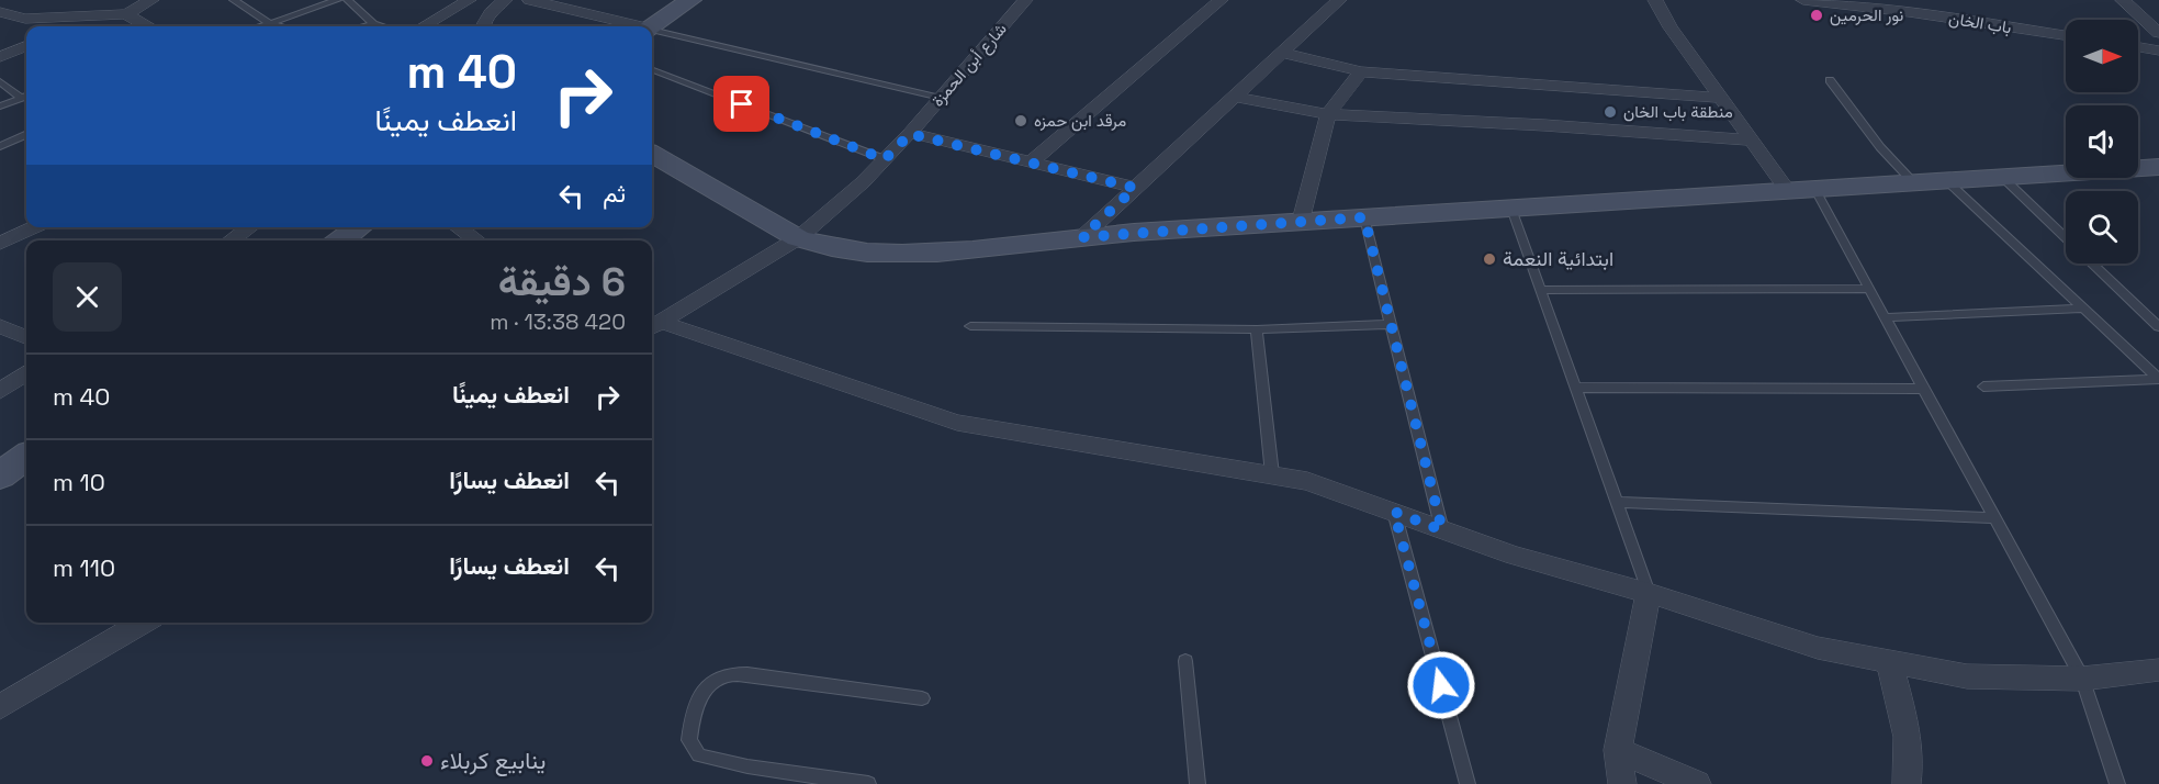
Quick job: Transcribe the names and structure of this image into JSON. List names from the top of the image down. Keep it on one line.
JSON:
{"streets":{"street":["باب الخان","شارع أبن الحمزة"]},"places":["نور الحرمين","منطقة باب الخان","مرقد ابن حمزه","ابتدائية النعمة","ينابيع كربلاء"],"north":"right","page":{"turn":["40 m","انعطف يمينًا"],"then":"ثم","heading":["6 دقيقة","420 m · 13:38"],"list":[{"name":"انعطف يمينًا","value":"40 m"},{"name":"انعطف يسارًا","value":"10 m"},{"name":"انعطف يسارًا","value":"110 m"}]}}
